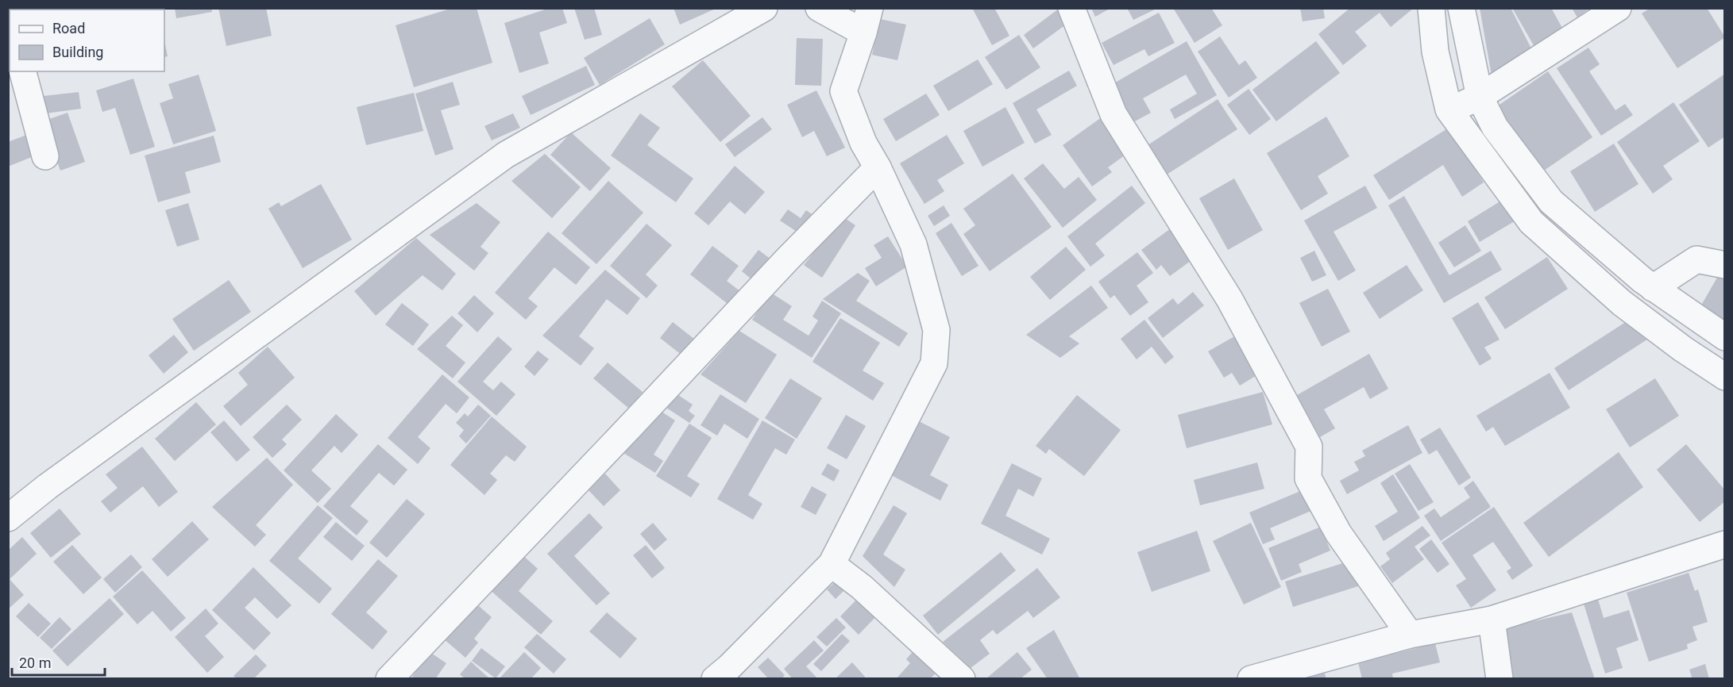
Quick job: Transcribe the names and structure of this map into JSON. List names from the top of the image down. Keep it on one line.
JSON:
{"legend":["Road","Building"],"scale_bar":"20 m"}
